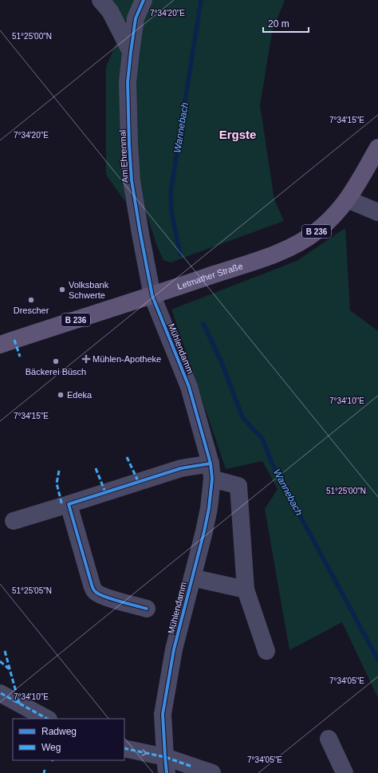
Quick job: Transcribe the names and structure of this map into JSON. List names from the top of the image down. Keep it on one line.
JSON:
{"streets":{"main road":["B 236","Letmather Straße"],"street":["Am Ehrenmal","Mühlendamm"]},"crossings":[["Am Ehrenmal","Letmather Straße"],["Am Ehrenmal","Mühlendamm"],["Letmather Straße","Mühlendamm"]],"districts":["Ergste"],"water":["Wannebach"],"places":{"other":["Volksbank Schwerte","Drescher","Bäckerei Büsch","Edeka"],"health":["Mühlen-Apotheke"]},"legend":["Radweg","Weg"],"scale_bar":"20 m","coordinates":["7°34'20\"E","51°25'00\"N","7°34'15\"E","7°34'10\"E","51°25'05\"N","7°34'05\"E"]}
